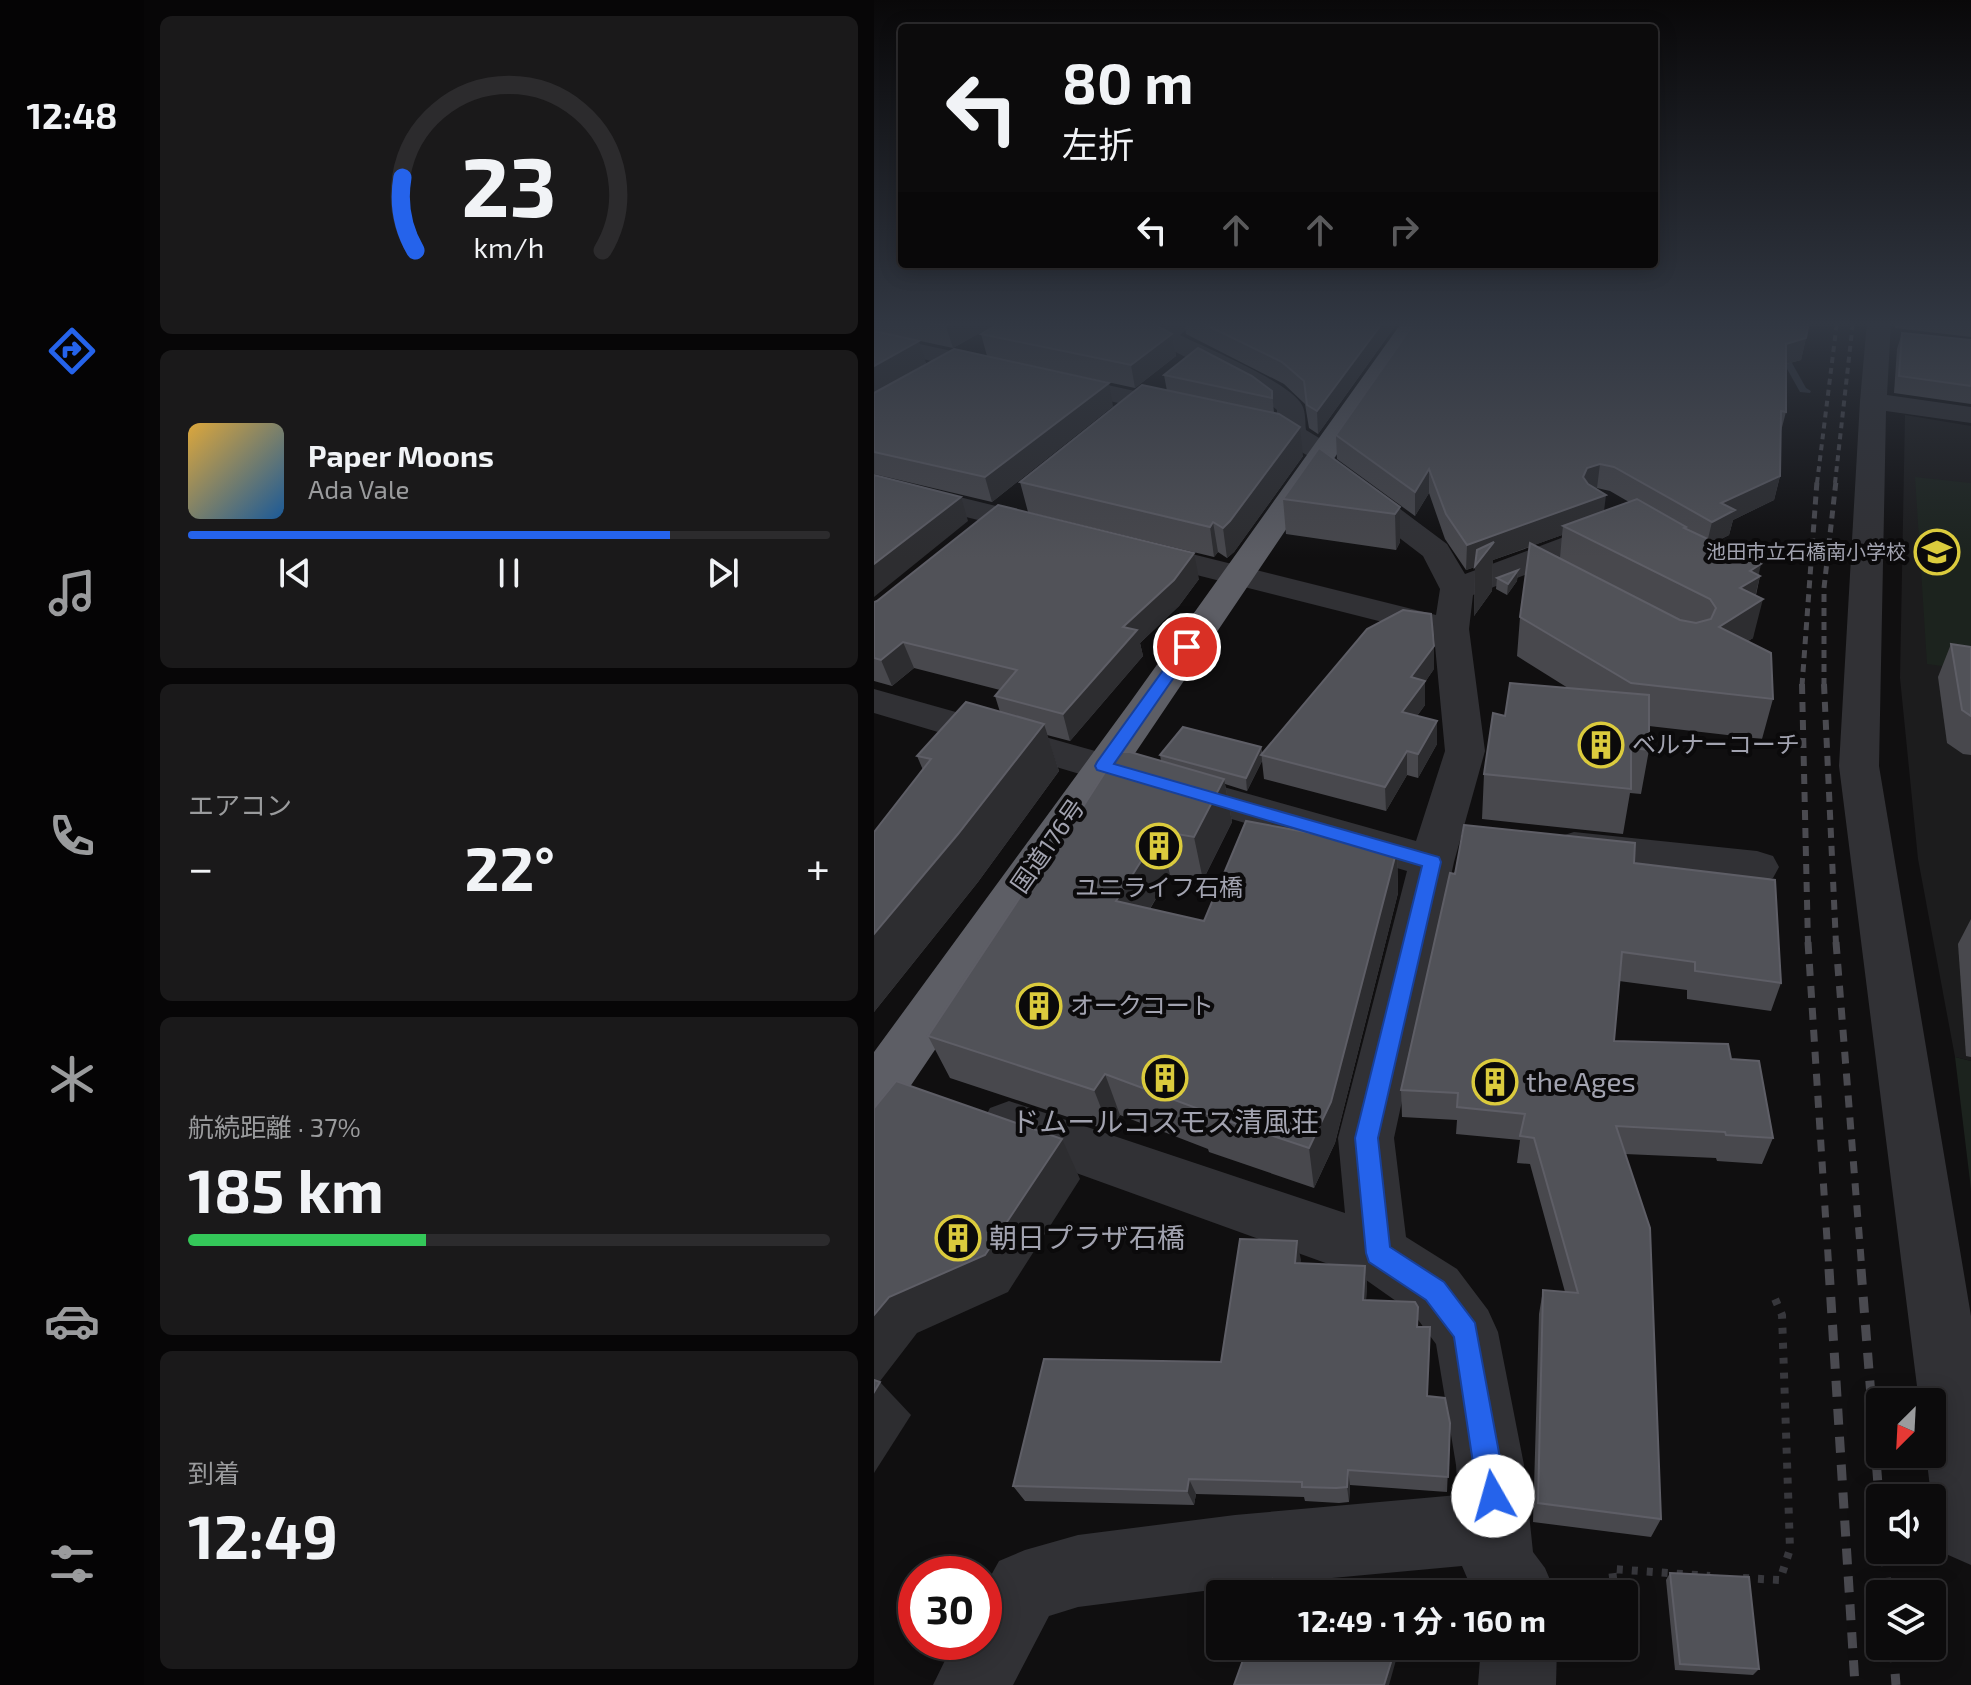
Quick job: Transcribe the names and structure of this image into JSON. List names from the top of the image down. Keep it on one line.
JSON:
{"streets":{"highway":["国道176号"]},"places":{"school or university":["池田市立石橋南小学校"],"building":["ベルナーコーチ","ユニライフ石橋","オークコート","ドムールコスモス清風荘","the Ages","朝日プラザ石橋"]},"north":"bottom left","page":{"tabs":"12:48","turn":["80 m","左折"],"song":["Paper Moons","Ada Vale"],"tile":["エアコン",["航続距離 · 37%","185 km"],["到着","12:49"]],"heat":["−","22°","+"],"limit":"30","trip":"12:49 · 1 分 · 160 m","gauge":["23","km/h"]}}
